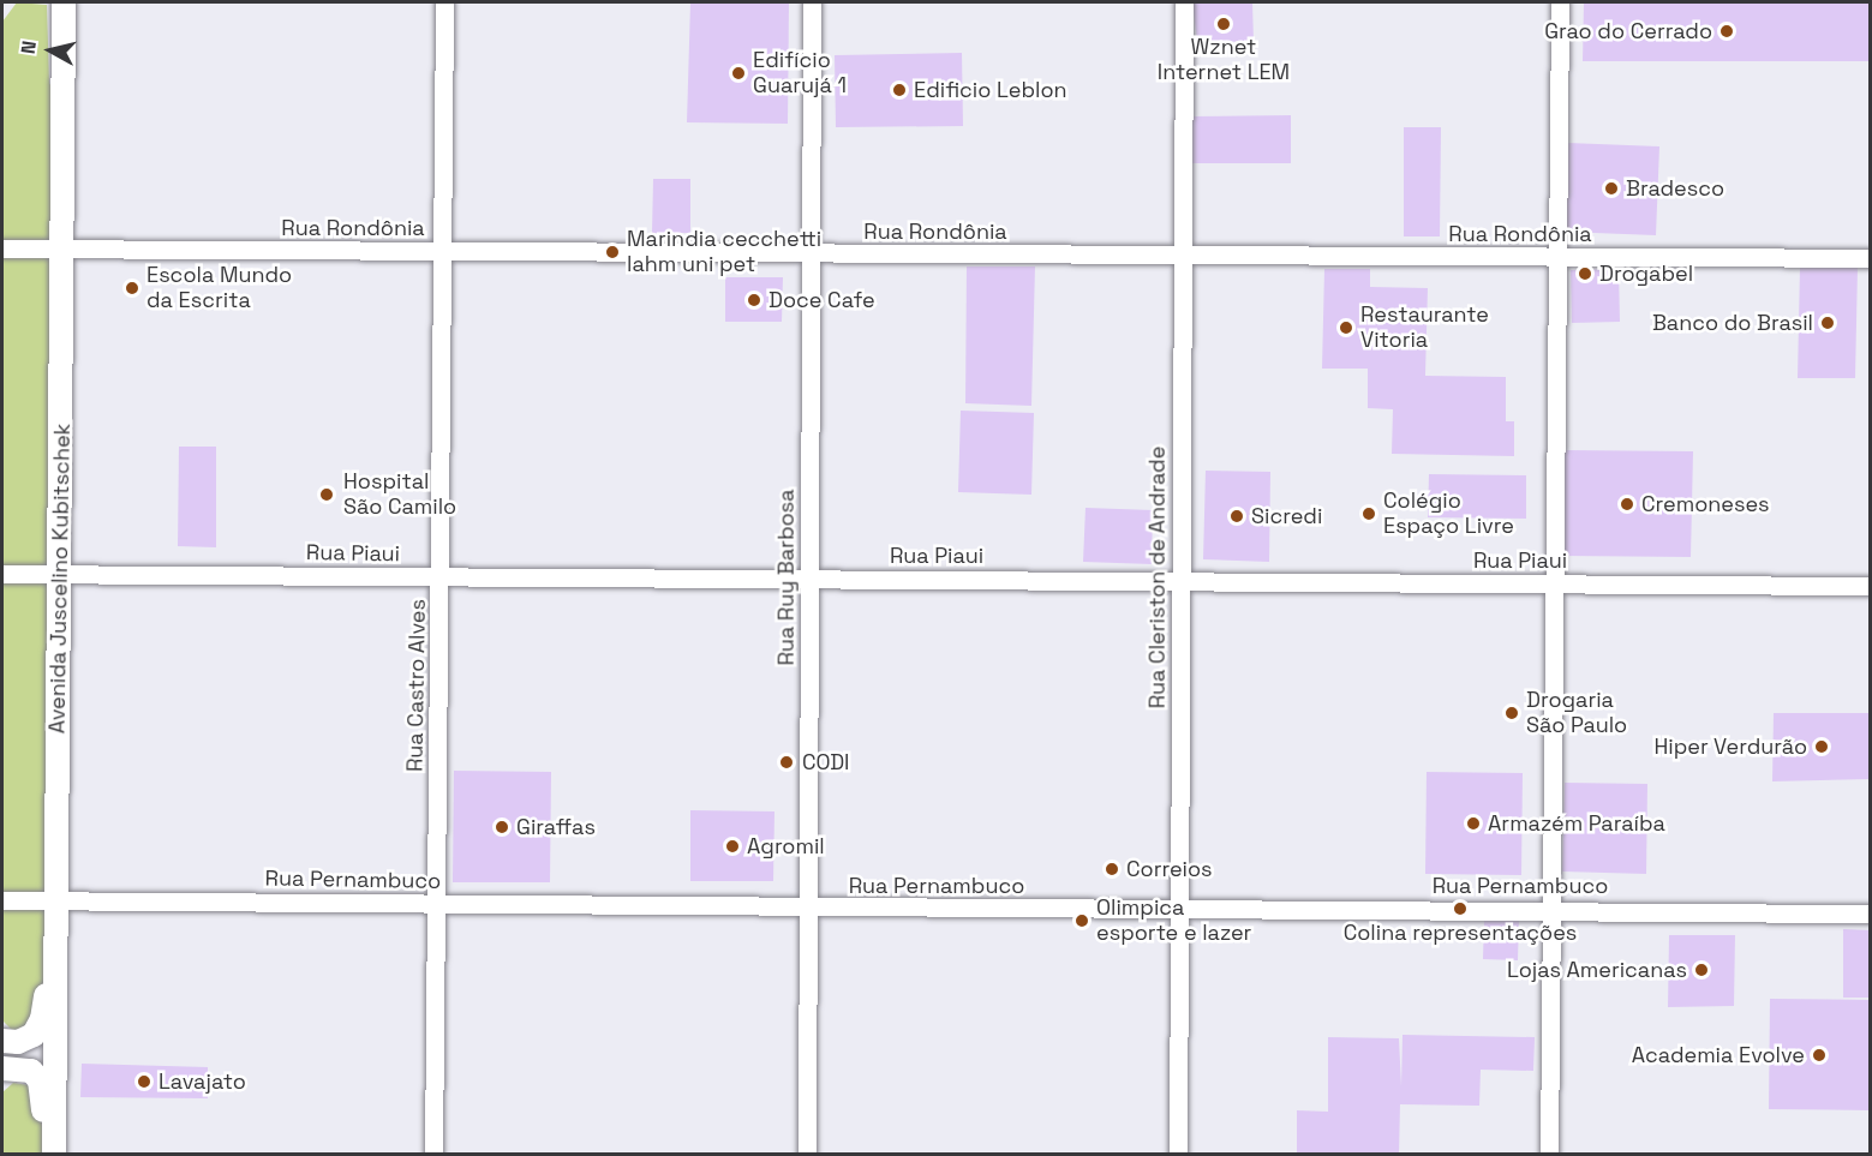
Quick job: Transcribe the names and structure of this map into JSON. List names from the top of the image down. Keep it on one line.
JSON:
{"streets":{"main road":["Avenida Juscelino Kubitschek"],"street":["Rua Rondônia","Rua Piaui","Rua Ruy Barbosa","Rua Cleriston de Andrade","Rua Castro Alves","Rua Pernambuco"]},"crossings":[["Rua Rondônia","Rua Ruy Barbosa"],["Rua Rondônia","Rua Cleriston de Andrade"],["Rua Rondônia","Avenida Juscelino Kubitschek"],["Rua Rondônia","Rua Castro Alves"],["Rua Piaui","Rua Ruy Barbosa"],["Rua Piaui","Rua Cleriston de Andrade"],["Rua Piaui","Avenida Juscelino Kubitschek"],["Rua Piaui","Rua Castro Alves"],["Rua Ruy Barbosa","Rua Pernambuco"],["Rua Cleriston de Andrade","Rua Pernambuco"],["Avenida Juscelino Kubitschek","Rua Pernambuco"],["Rua Castro Alves","Rua Pernambuco"]],"places":["Wznet Internet LEM","Grao do Cerrado","Edifício Guarujá 1","Edificio Leblon","Bradesco","Marindia cecchetti lahm uni pet","Drogabel","Escola Mundo da Escrita","Doce Cafe","Banco do Brasil","Restaurante Vitoria","Hospital São Camilo","Cremoneses","Colégio Espaço Livre","Sicredi","Drogaria São Paulo","Hiper Verdurão","CODI","Armazém Paraíba","Giraffas","Agromil","Correios","Colina representações","Olimpica esporte e lazer","Lojas Americanas","Academia Evolve","Lavajato"],"north":"left"}
